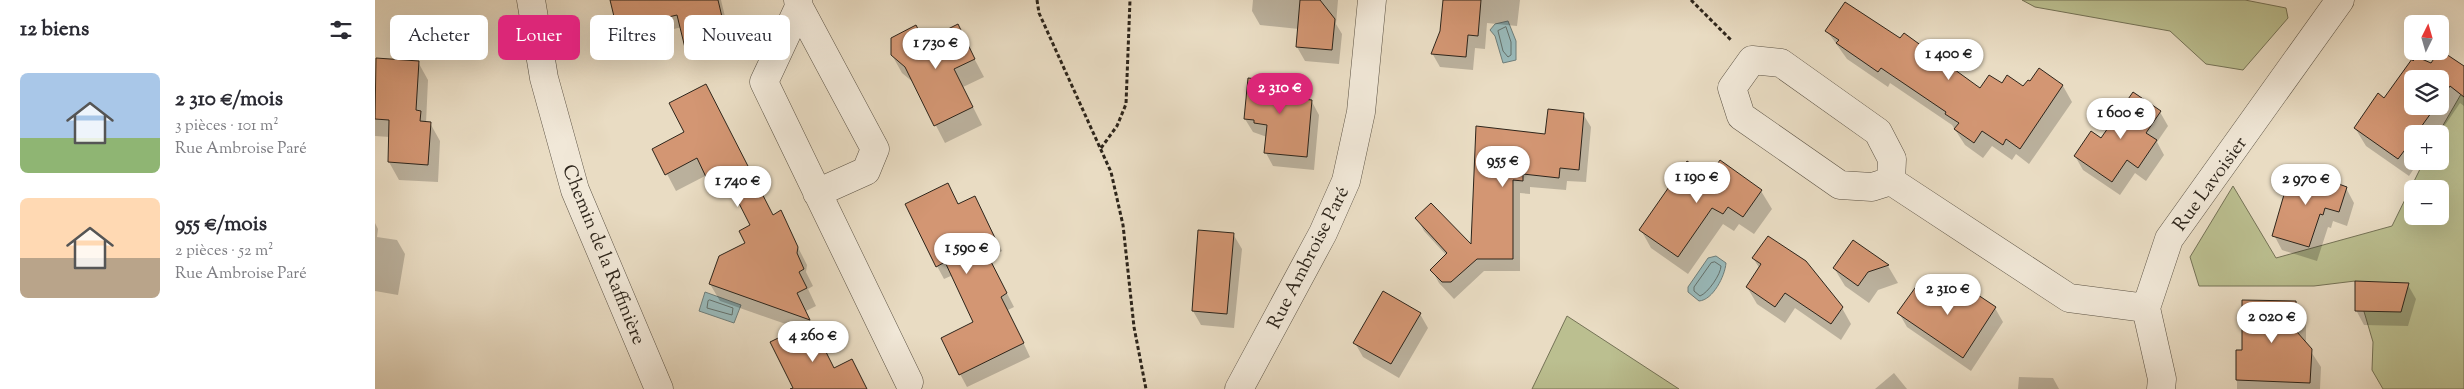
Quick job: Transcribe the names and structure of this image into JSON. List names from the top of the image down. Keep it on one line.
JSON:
{"streets":{"street":["Rue Lavoisier","Chemin de la Raffinière","Rue Ambroise Paré"]},"north":"top","page":{"heading":"12 biens","map_buttons":["+","−"],"chip":["Acheter","Louer","Filtres","Nouveau"],"price":["1 730 €","1 400 €","2 310 €","1 600 €","955 €","1 190 €","2 970 €","1 740 €","1 590 €","2 310 €","2 020 €","4 260 €"],"list":[{"name":"2 310 €/mois","note":"3 pièces · 101 m² · Rue Ambroise Paré"},{"name":"955 €/mois","note":"2 pièces · 52 m² · Rue Ambroise Paré"}]}}
